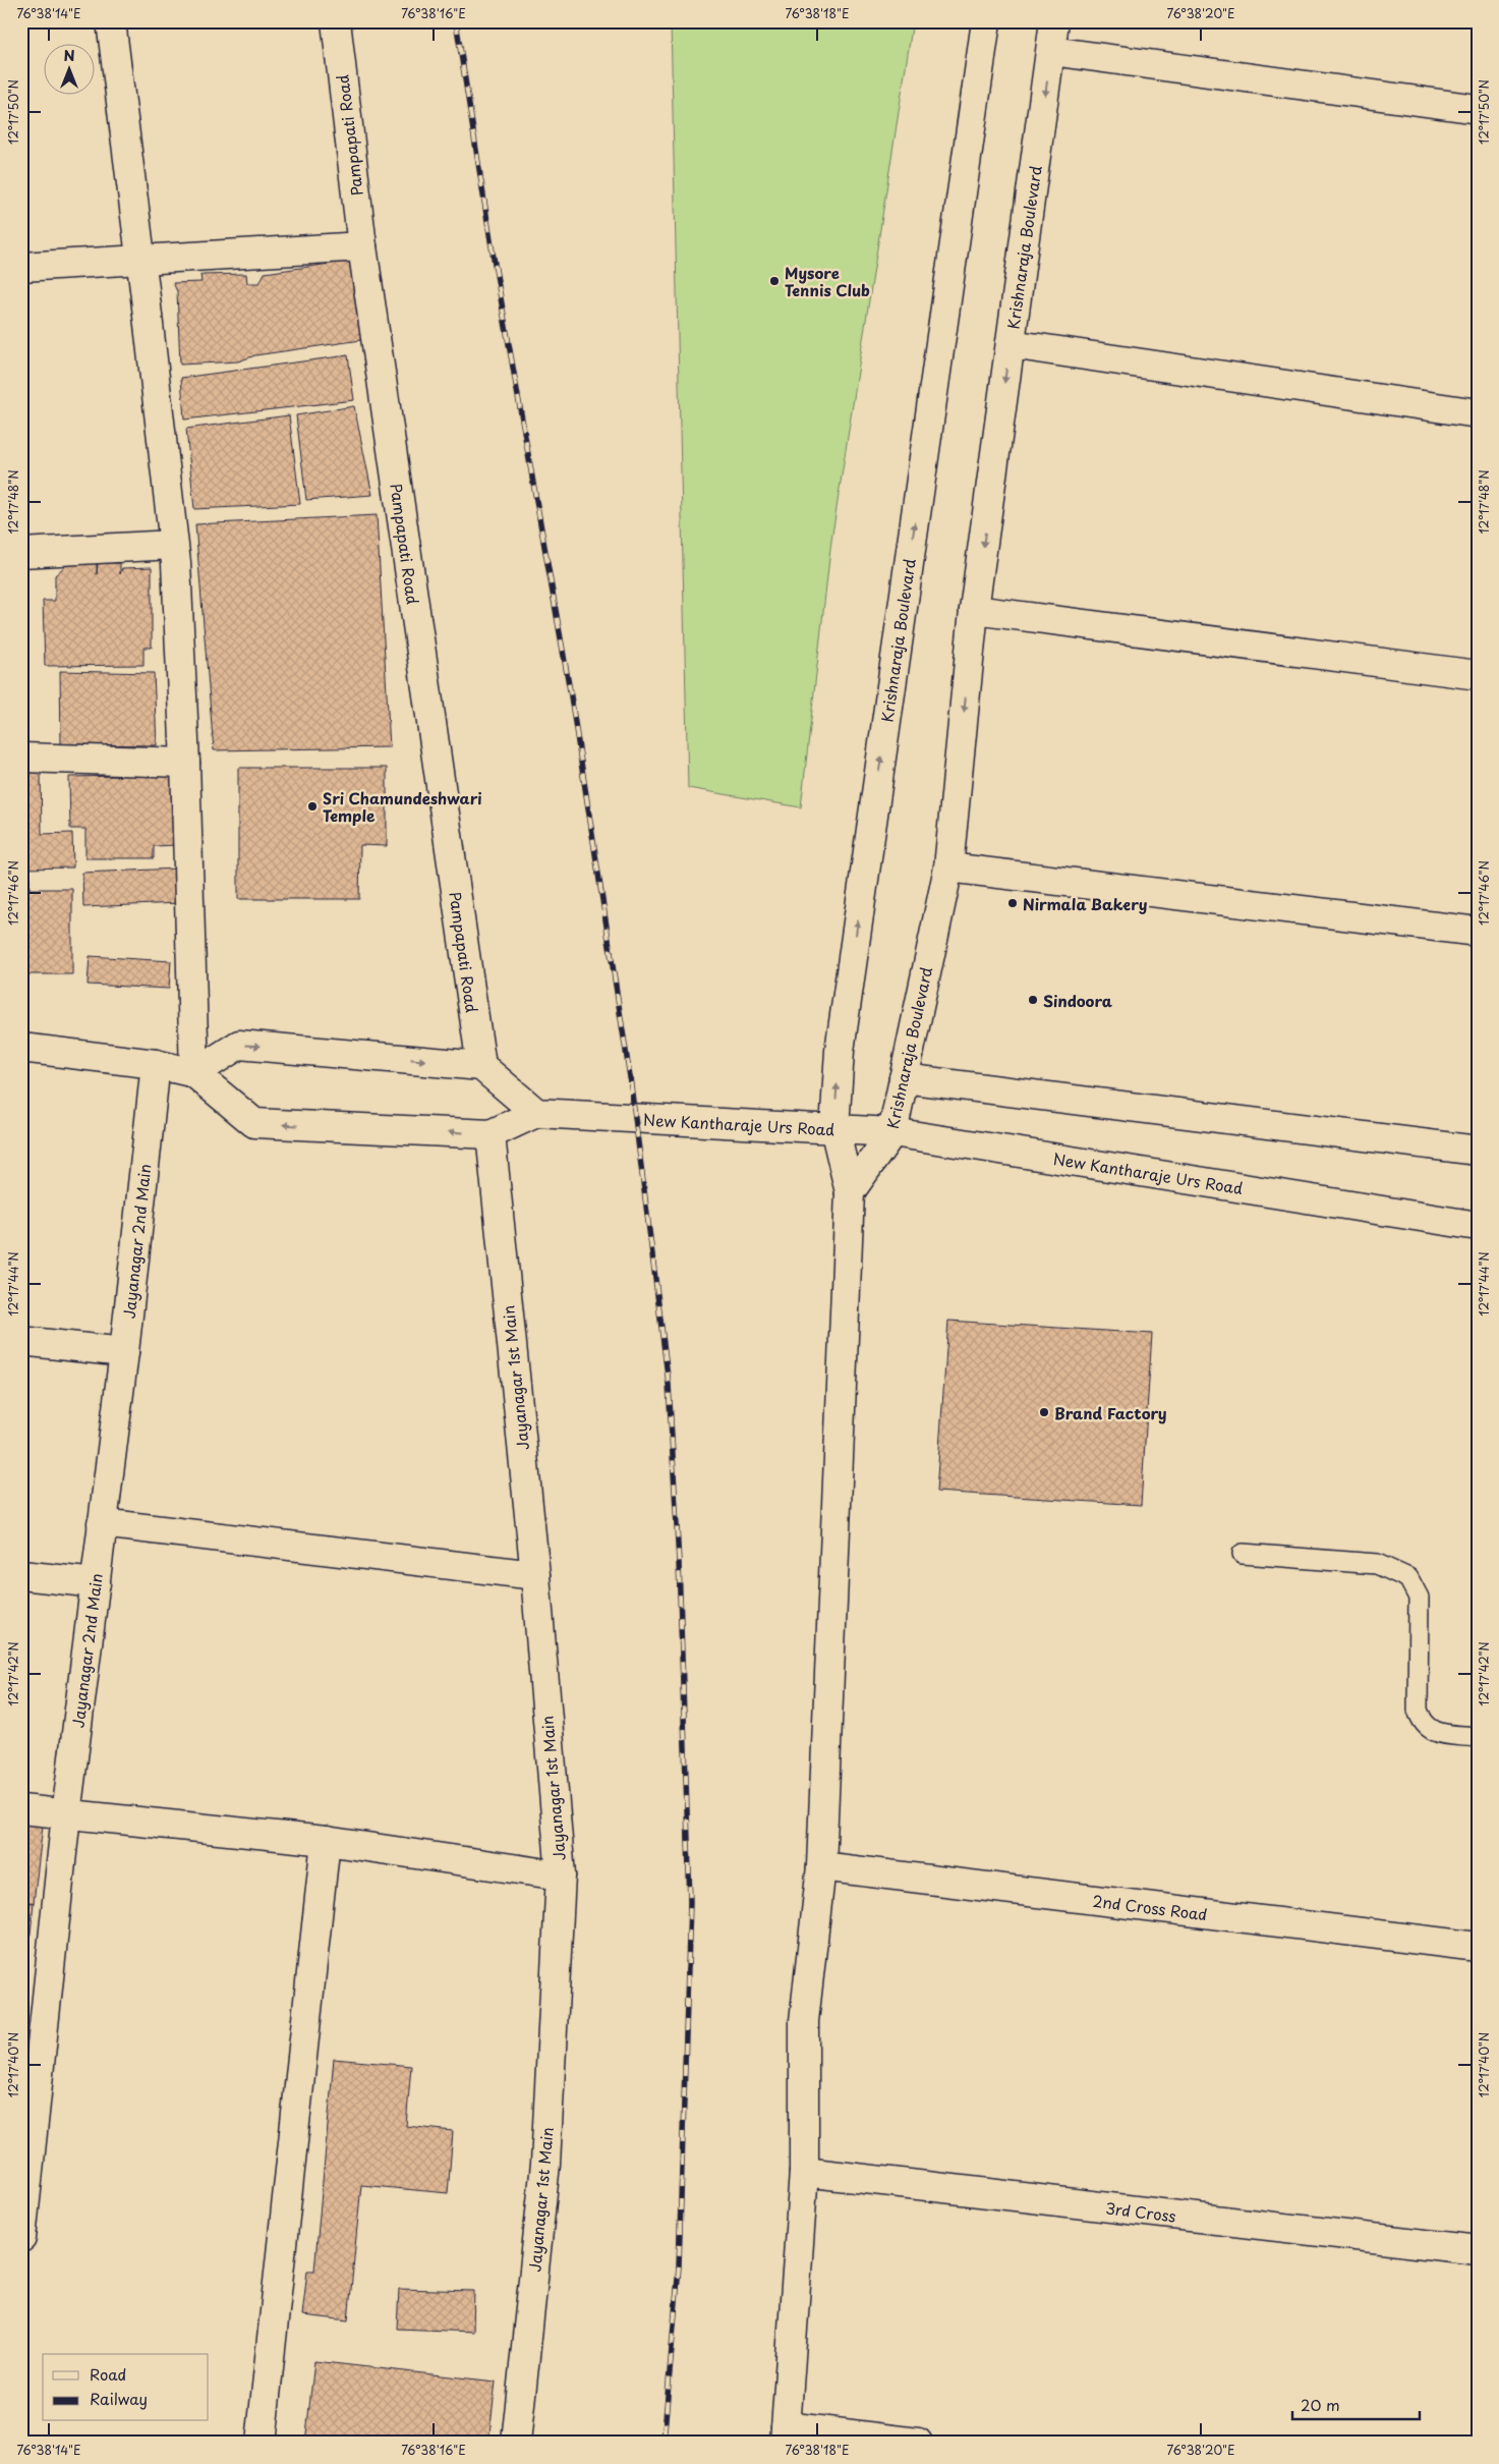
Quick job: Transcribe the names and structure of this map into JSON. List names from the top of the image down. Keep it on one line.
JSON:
{"streets":{"street":["Pampapati Road","Krishnaraja Boulevard","New Kantharaje Urs Road","Jayanagar 2nd Main","Jayanagar 1st Main","2nd Cross Road","3rd Cross"]},"crossings":[["Krishnaraja Boulevard","New Kantharaje Urs Road"]],"places":["Mysore Tennis Club","Sri Chamundeshwari Temple","Nirmala Bakery","Sindoora","Brand Factory"],"legend":["Road","Railway"],"scale_bar":"20 m","north":"top","coordinates":["76°38'14\"E","76°38'16\"E","76°38'18\"E","76°38'20\"E","12°17'50\"N","12°17'48\"N","12°17'46\"N","12°17'44\"N","12°17'42\"N","12°17'40\"N"]}
